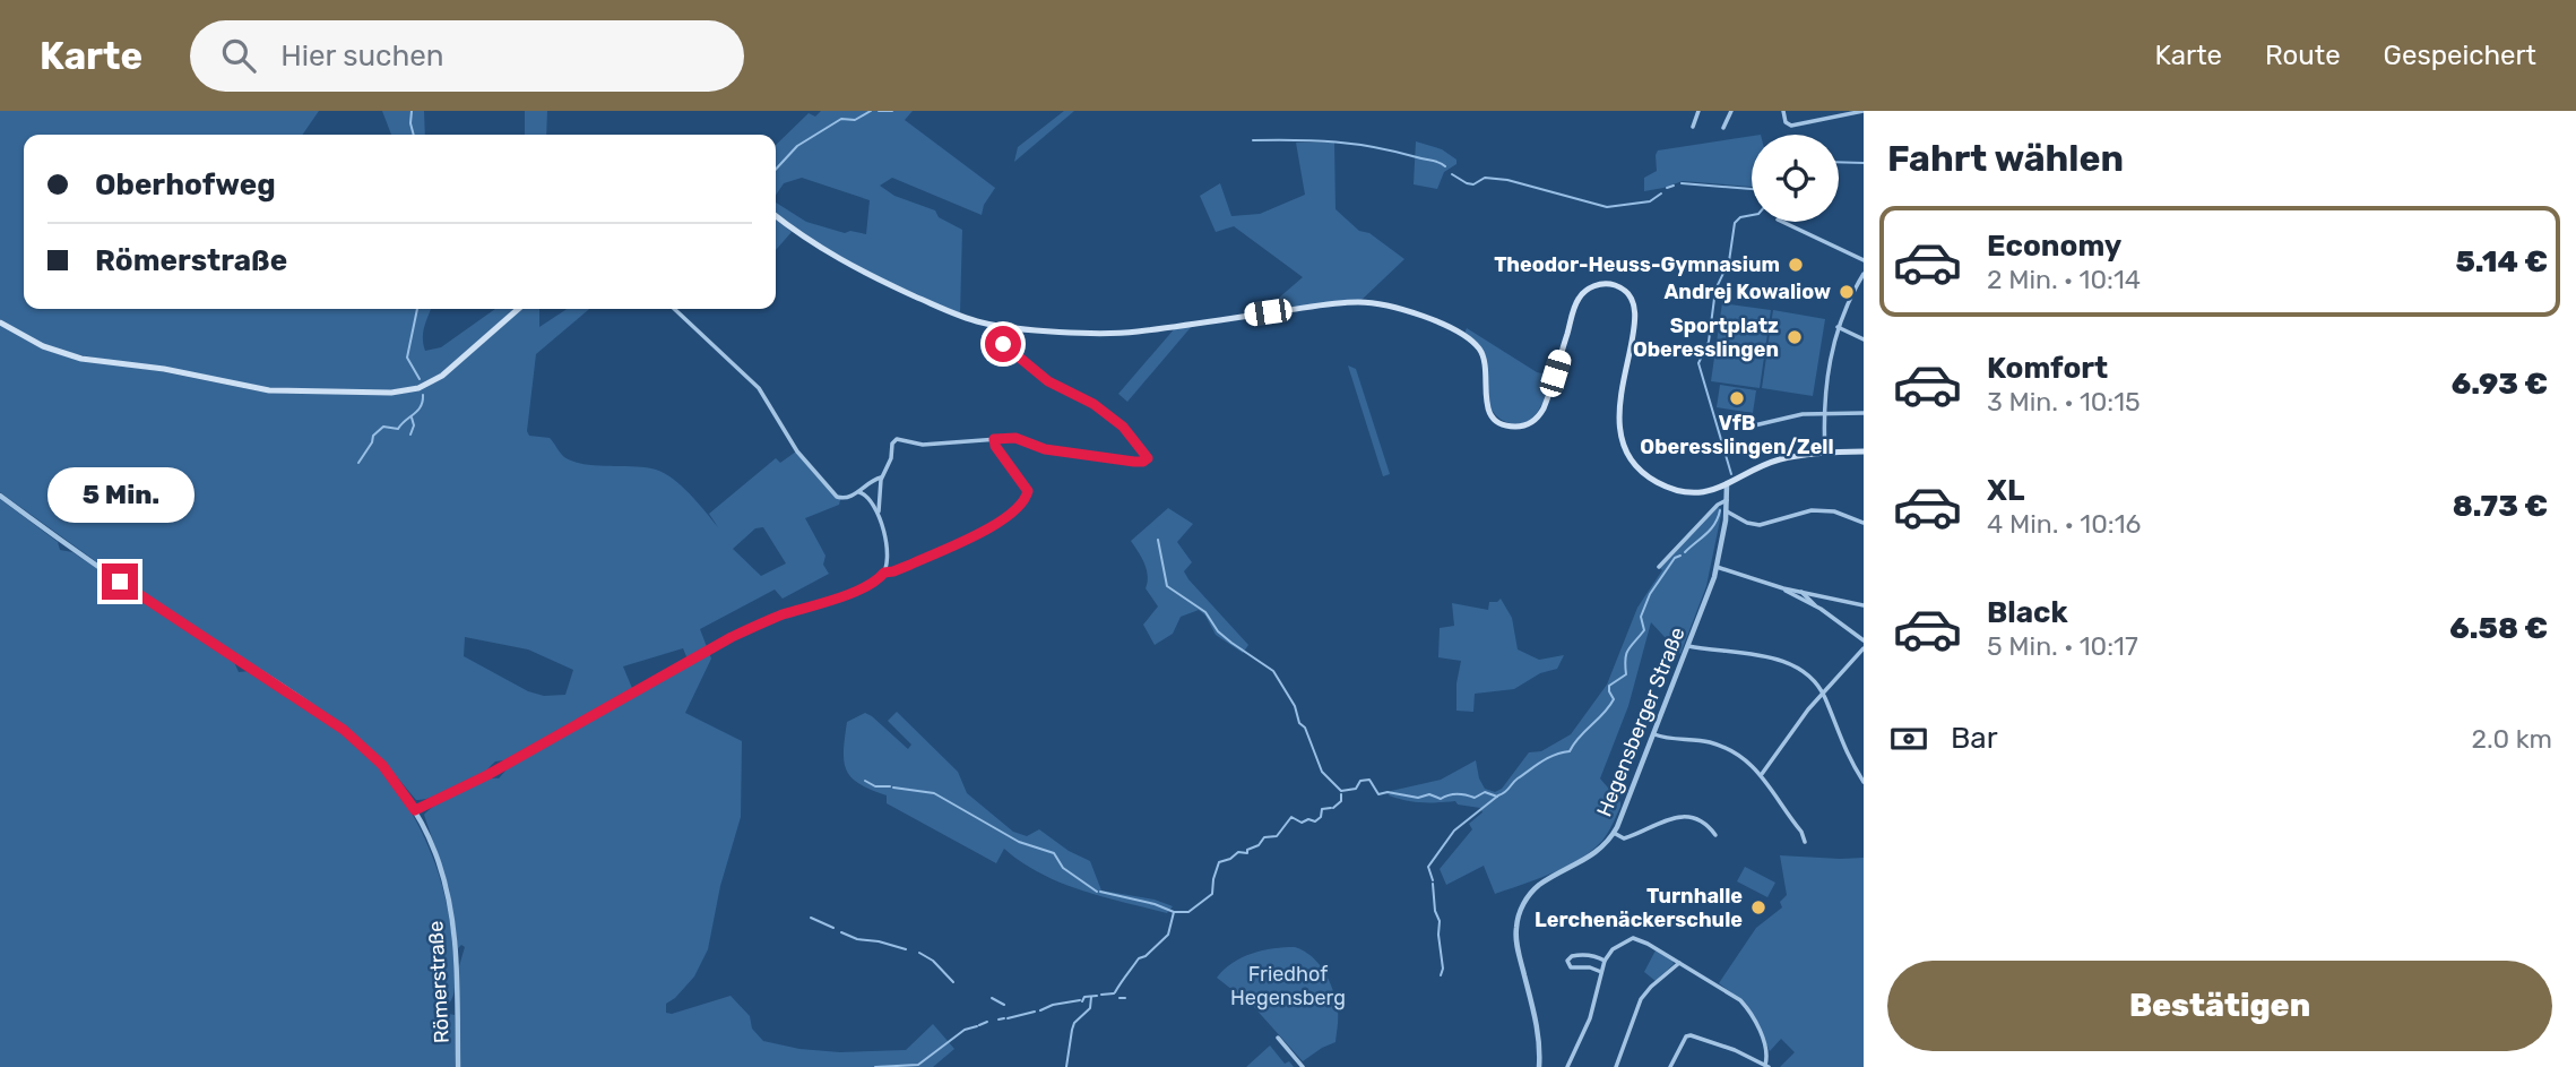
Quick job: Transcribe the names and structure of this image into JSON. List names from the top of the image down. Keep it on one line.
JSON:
{"streets":{"street":["Hegensberger Straße","Römerstraße"]},"parks":["Friedhof Hegensberg"],"places":["Theodor-Heuss-Gymnasium","Andrej Kowaliow","Sportplatz Oberesslingen","VfB Oberesslingen/Zell","Turnhalle Lerchenäckerschule"],"page":{"header":"Karte","search":"Hier suchen","nav":["Karte","Route","Gespeichert"],"heading":"Fahrt wählen","banner":["Oberhofweg","Römerstraße"],"list":[{"name":"Economy","note":"2 Min. · 10:14","value":"5.14 €"},{"name":"Komfort","note":"3 Min. · 10:15","value":"6.93 €"},{"name":"XL","note":"4 Min. · 10:16","value":"8.73 €"},{"name":"Black","note":"5 Min. · 10:17","value":"6.58 €"}],"bubble":"5 Min.","pay":["Bar","2.0 km"],"buttons":"Bestätigen"}}
